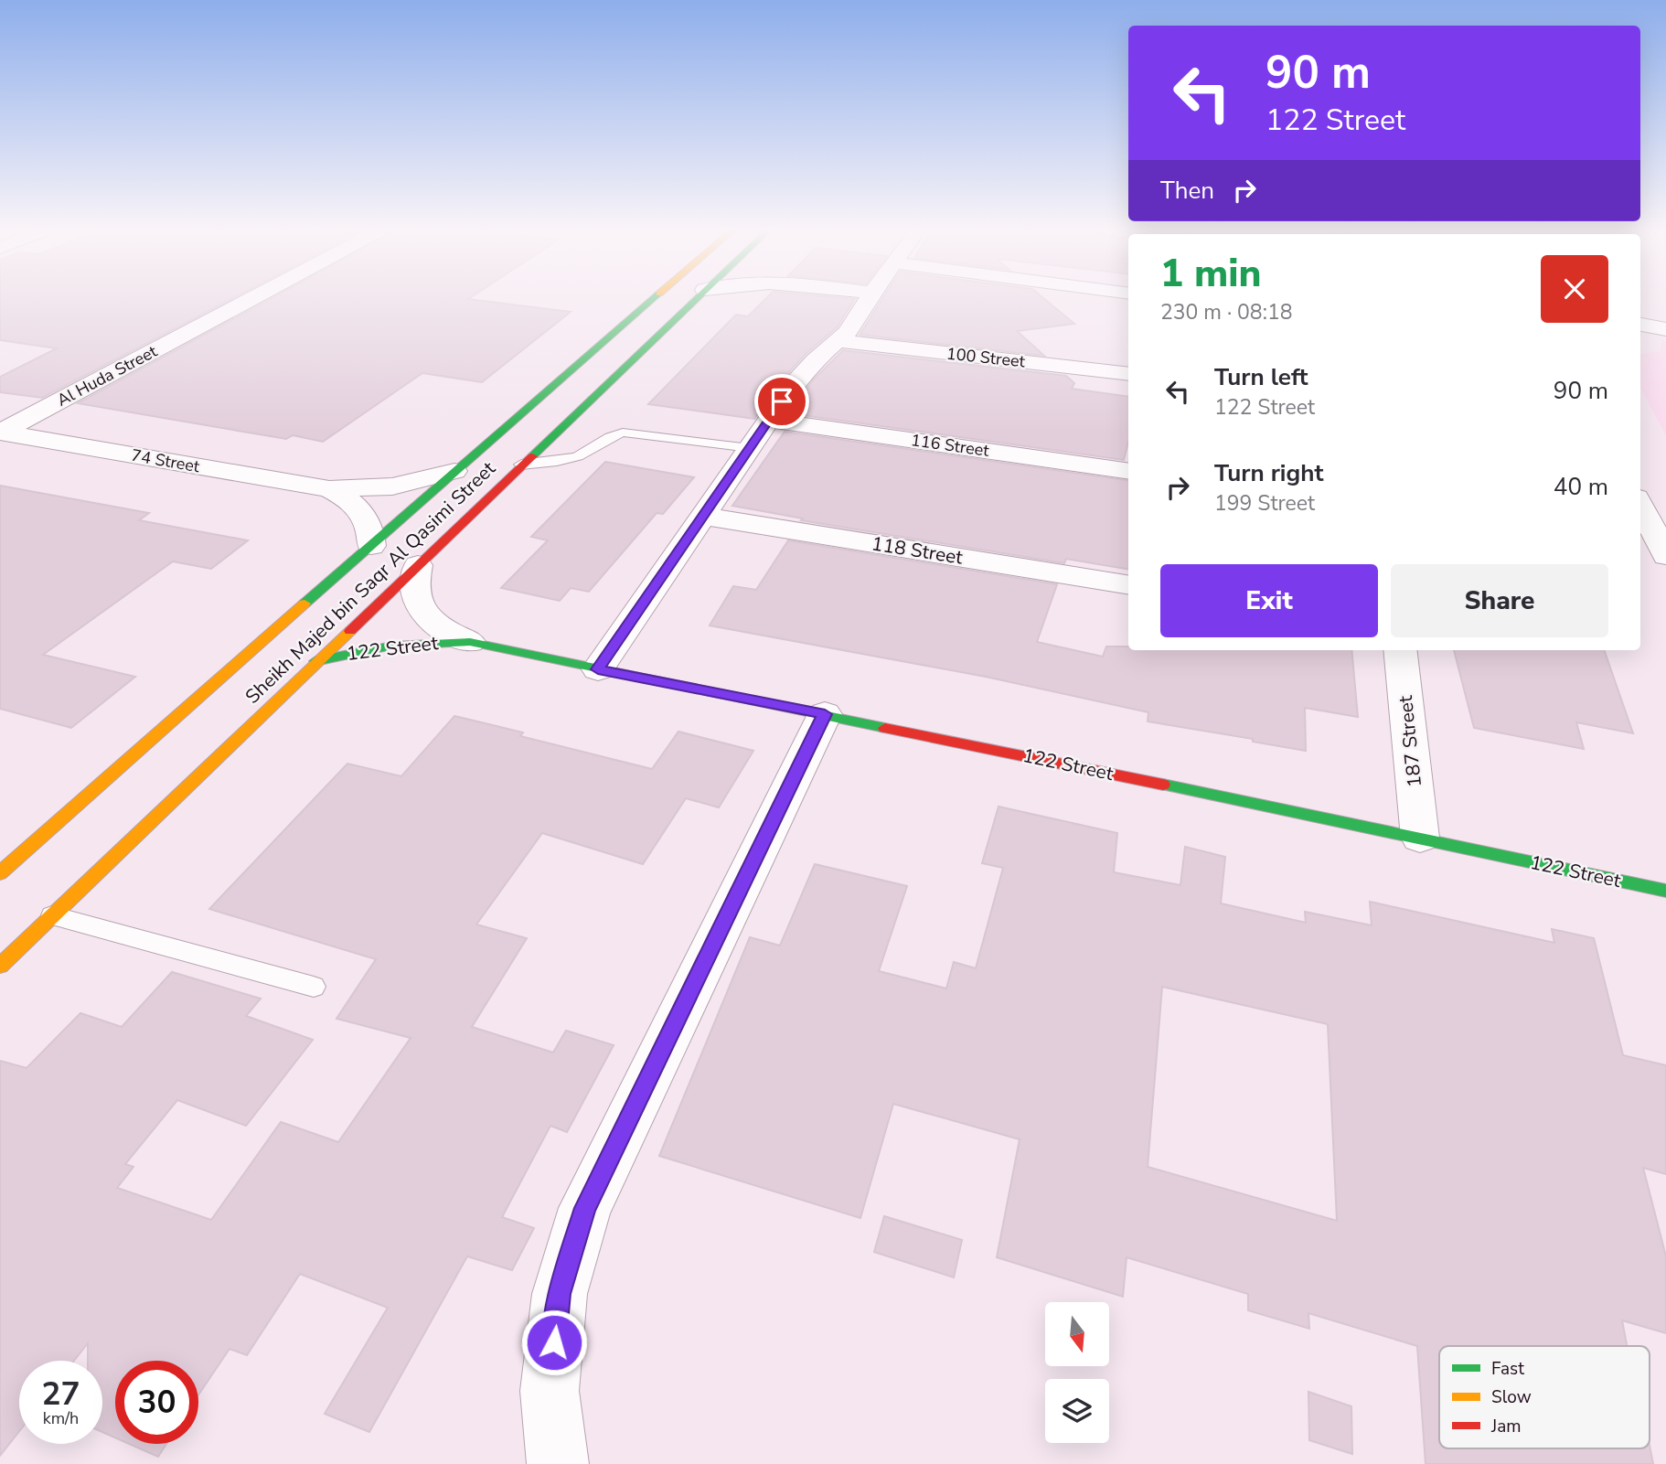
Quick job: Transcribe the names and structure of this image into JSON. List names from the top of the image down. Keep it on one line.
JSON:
{"streets":{"street":["100 Street","Al Huda Street","116 Street","74 Street","118 Street","Sheikh Majed bin Saqr Al Qasimi Street","122 Street","187 Street"]},"crossings":[["Al Huda Street","74 Street"],["74 Street","Sheikh Majed bin Saqr Al Qasimi Street"],["Sheikh Majed bin Saqr Al Qasimi Street","122 Street"],["122 Street","187 Street"]],"legend":["Fast","Slow","Jam"],"north":"bottom","page":{"turn":["90 m","122 Street"],"then":"Then","heading":["1 min","230 m · 08:18"],"list":[{"name":"Turn left","note":"122 Street","value":"90 m"},{"name":"Turn right","note":"199 Street","value":"40 m"}],"buttons":["Exit","Share"],"speed":"27 km/h","limit":"30"}}
